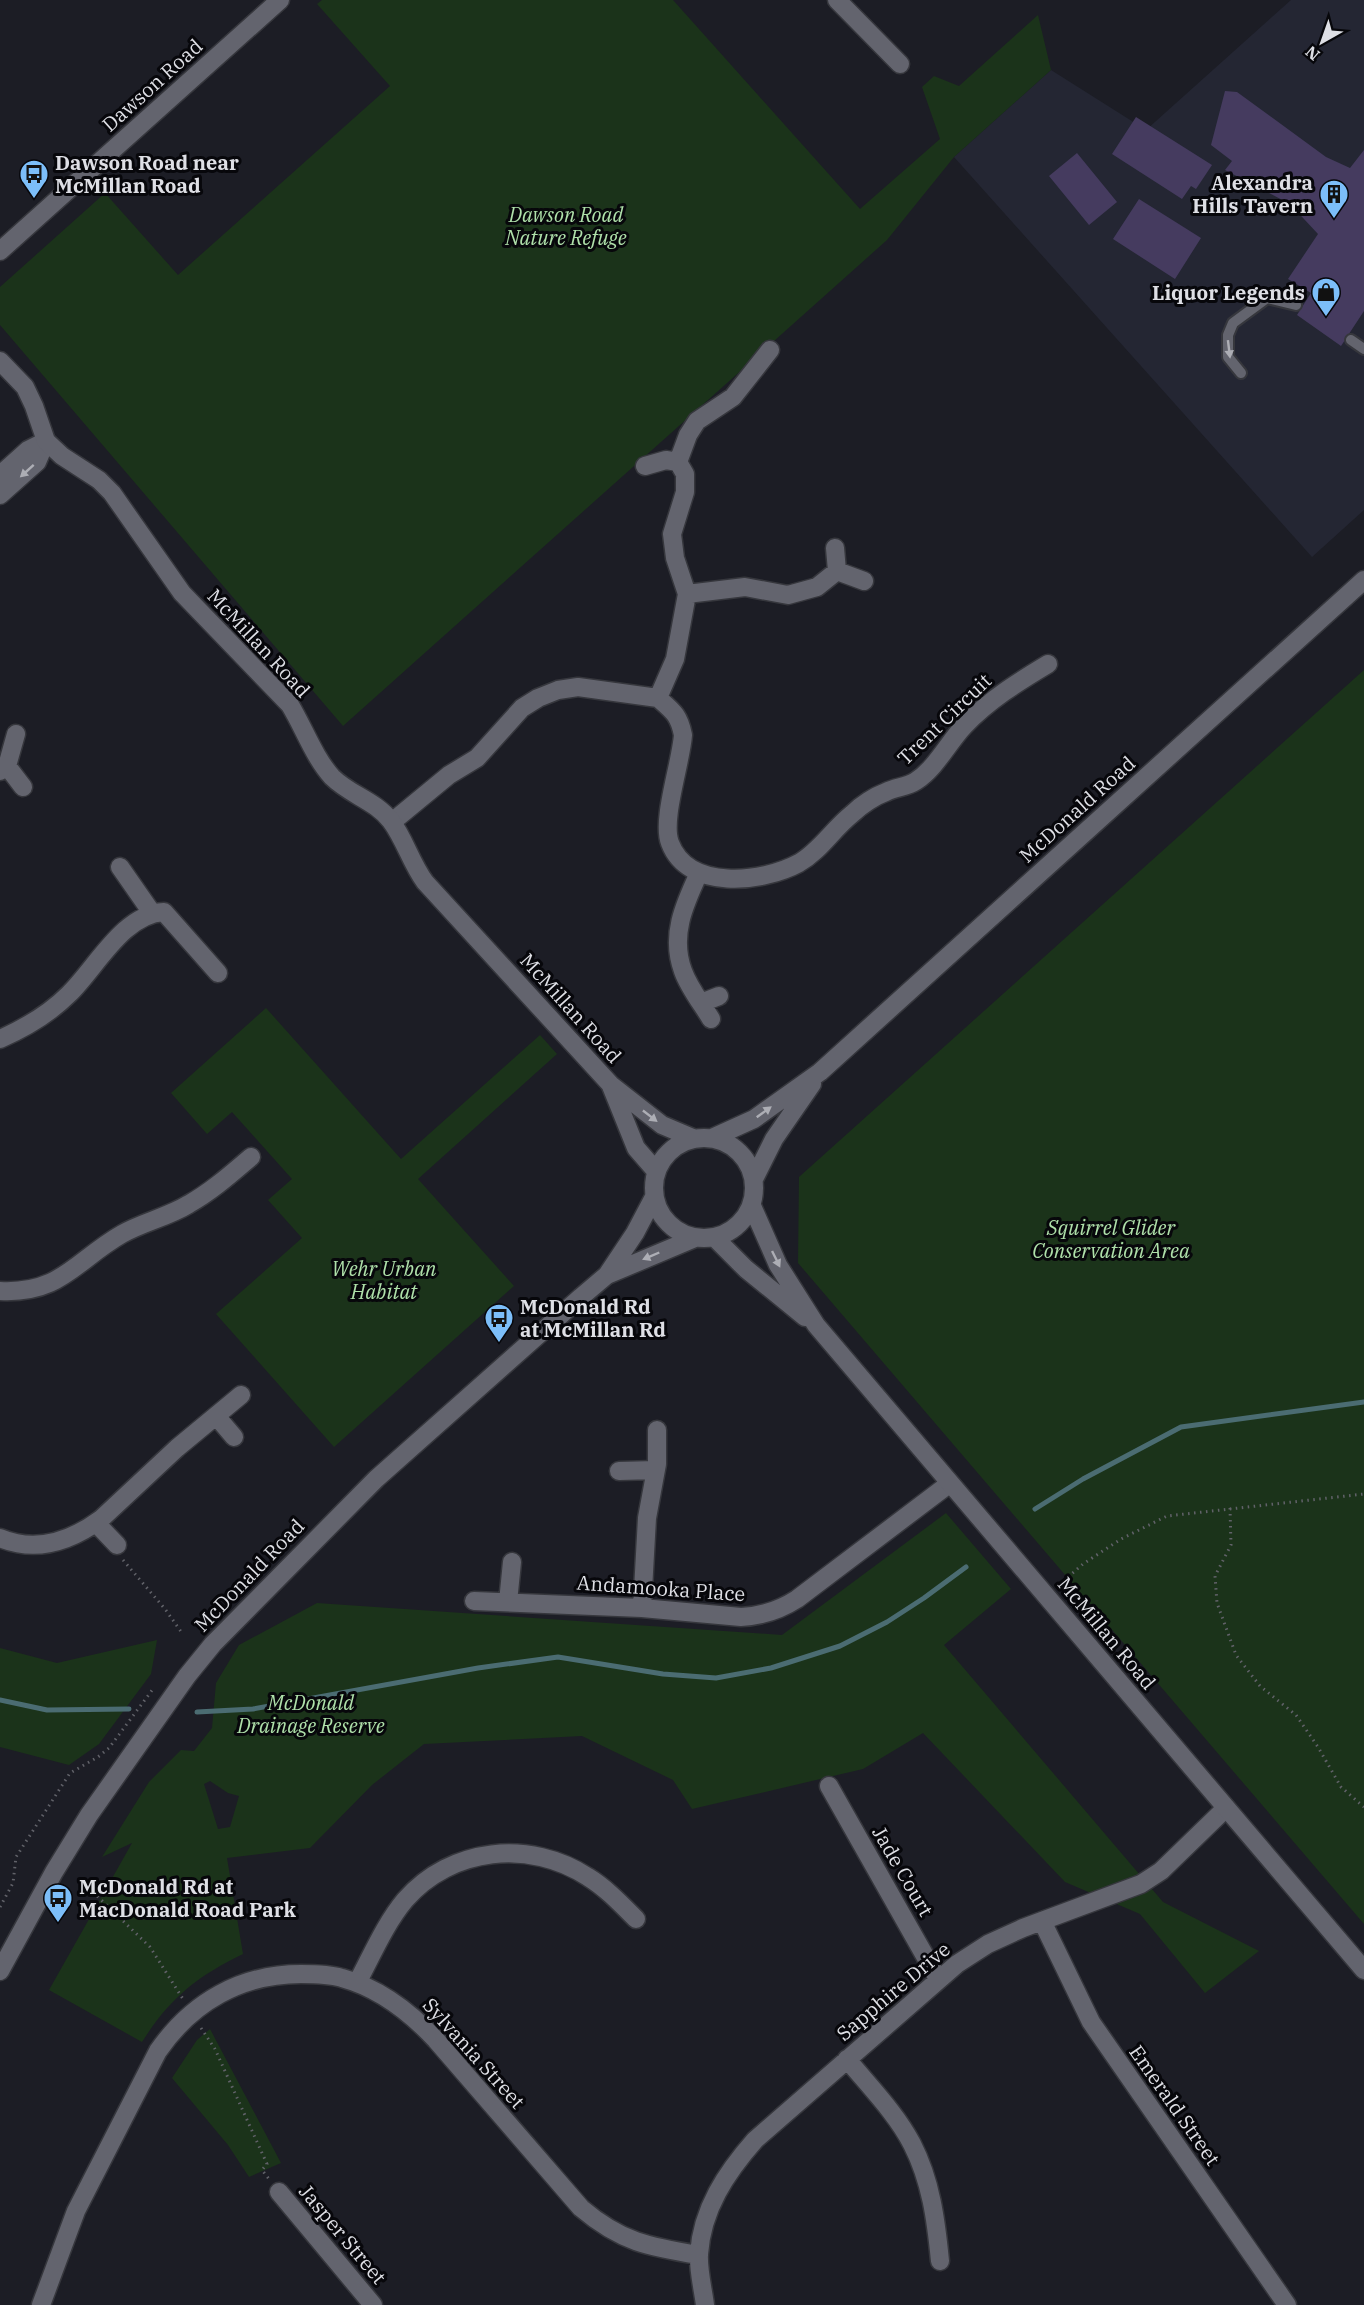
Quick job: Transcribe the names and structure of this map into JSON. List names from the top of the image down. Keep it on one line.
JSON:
{"streets":{"street":["Dawson Road","McMillan Road","Trent Circuit","McDonald Road","Andamooka Place","Jade Court","Sapphire Drive","Sylvania Street","Emerald Street","Jasper Street"]},"crossings":[["McMillan Road","McDonald Road"],["McMillan Road","Andamooka Place"],["McMillan Road","Sapphire Drive"],["Jade Court","Sapphire Drive"],["Sapphire Drive","Sylvania Street"],["Sapphire Drive","Emerald Street"]],"parks":["Dawson Road Nature Refuge","Squirrel Glider Conservation Area","Wehr Urban Habitat","McDonald Drainage Reserve"],"places":{"bus stop":["Dawson Road near McMillan Road","McDonald Rd at McMillan Rd","McDonald Rd at MacDonald Road Park"],"building":["Alexandra Hills Tavern"],"shop":["Liquor Legends"]},"north":"bottom left"}
